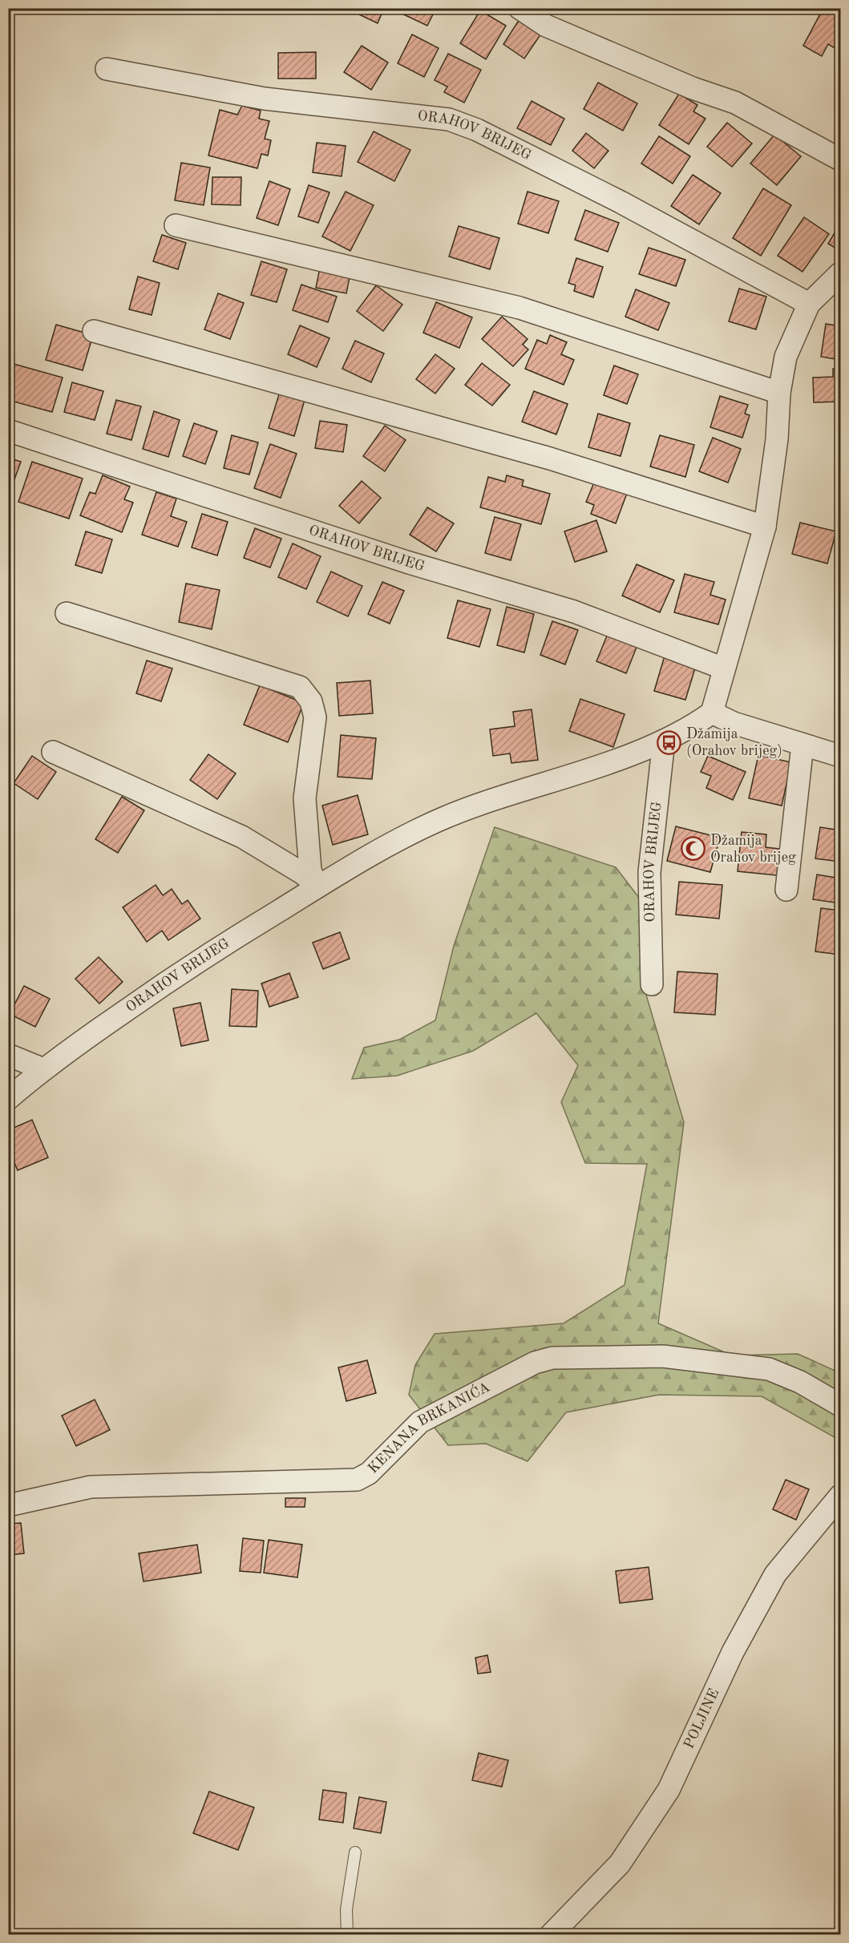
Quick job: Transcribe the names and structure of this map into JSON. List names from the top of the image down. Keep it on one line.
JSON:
{"streets":{"street":["ORAHOV BRIJEG","KENANA BRKANIĆA","POLJINE"]},"places":{"bus stop":["Džamija (Orahov brijeg)"],"mosque":["Džamija Orahov brijeg"]}}
